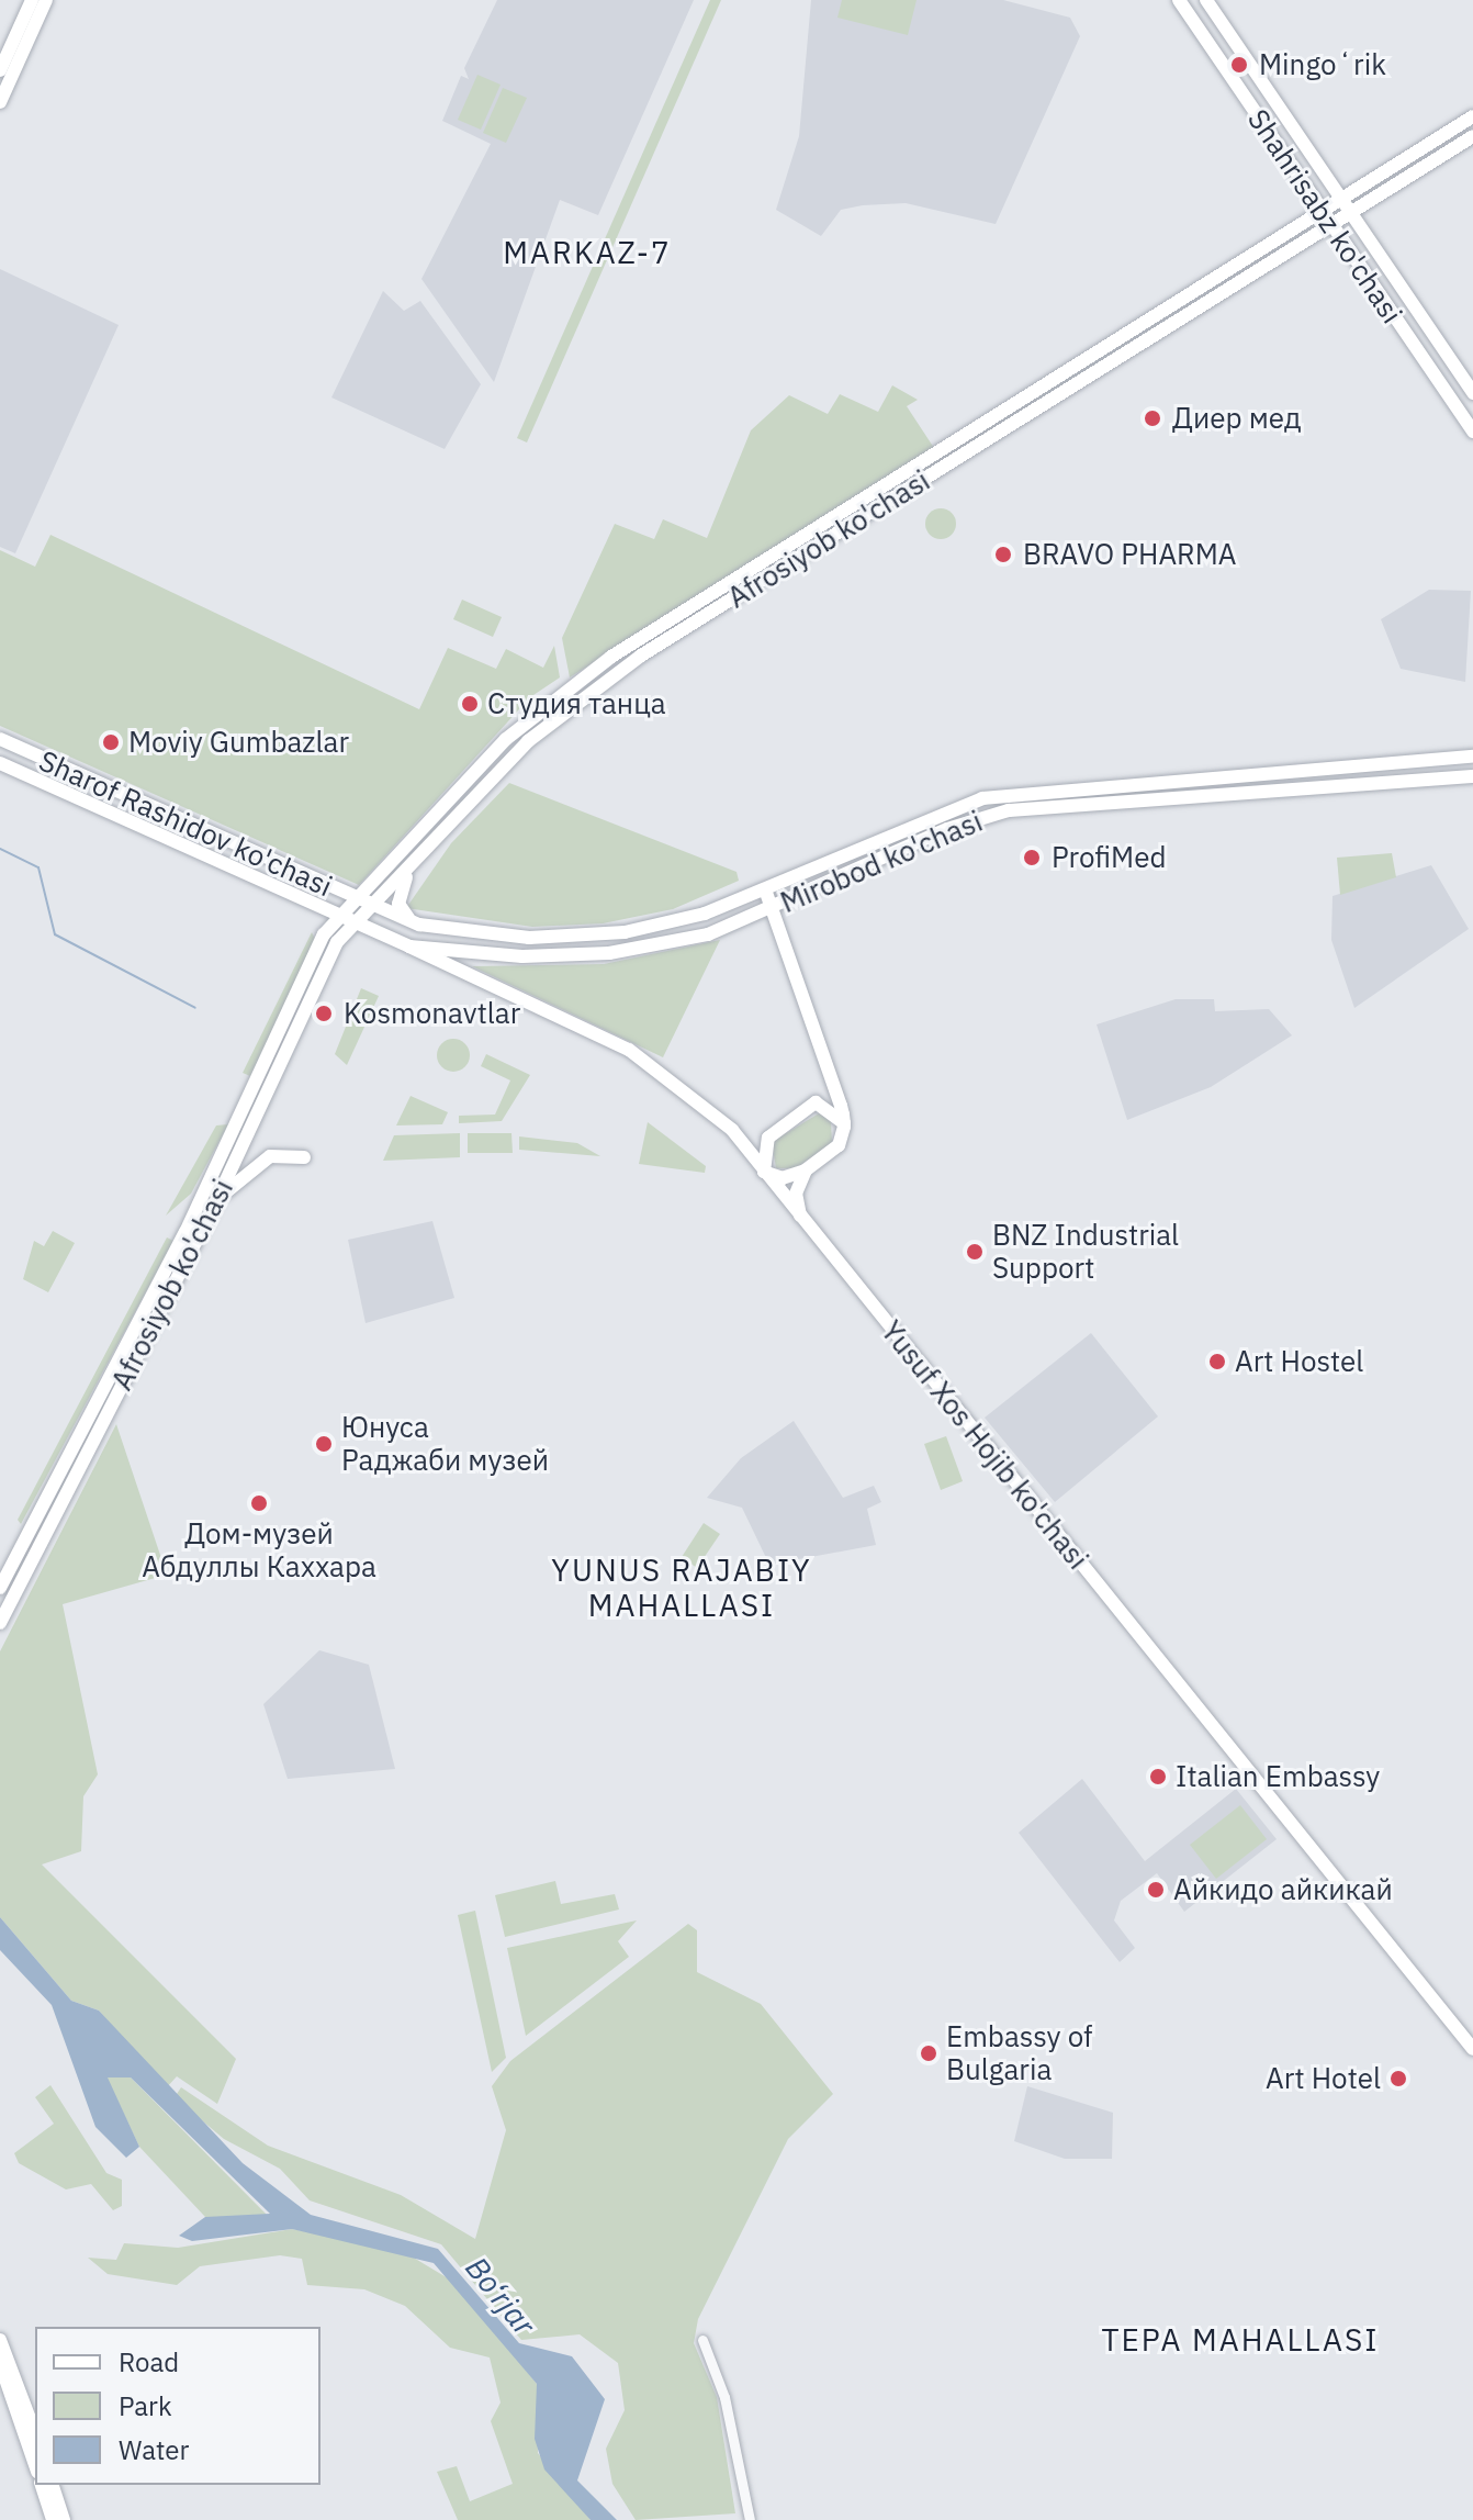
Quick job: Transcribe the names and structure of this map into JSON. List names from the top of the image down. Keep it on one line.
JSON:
{"streets":{"main road":["Shahrisabz ko'chasi","Afrosiyob ko'chasi","Sharof Rashidov ko'chasi","Mirobod ko'chasi","Yusuf Xos Hojib ko'chasi"]},"crossings":[["Shahrisabz ko'chasi","Afrosiyob ko'chasi"],["Afrosiyob ko'chasi","Sharof Rashidov ko'chasi"],["Afrosiyob ko'chasi","Mirobod ko'chasi"],["Sharof Rashidov ko'chasi","Mirobod ko'chasi"],["Mirobod ko'chasi","Yusuf Xos Hojib ko'chasi"]],"districts":["MARKAZ-7","YUNUS RAJABIY MAHALLASI","TEPA MAHALLASI"],"water":["Bo‘rjar"],"places":["Mingoʻrik","Диер мед","BRAVO PHARMA","Студия танца","Moviy Gumbazlar","ProfiMed","Kosmonavtlar","BNZ Industrial Support","Art Hostel","Юнуса Раджаби музей","Дом-музей Абдуллы Каххара","Italian Embassy","Айкидо айкикай","Embassy of Bulgaria","Art Hotel"],"legend":["Road","Park","Water"]}
